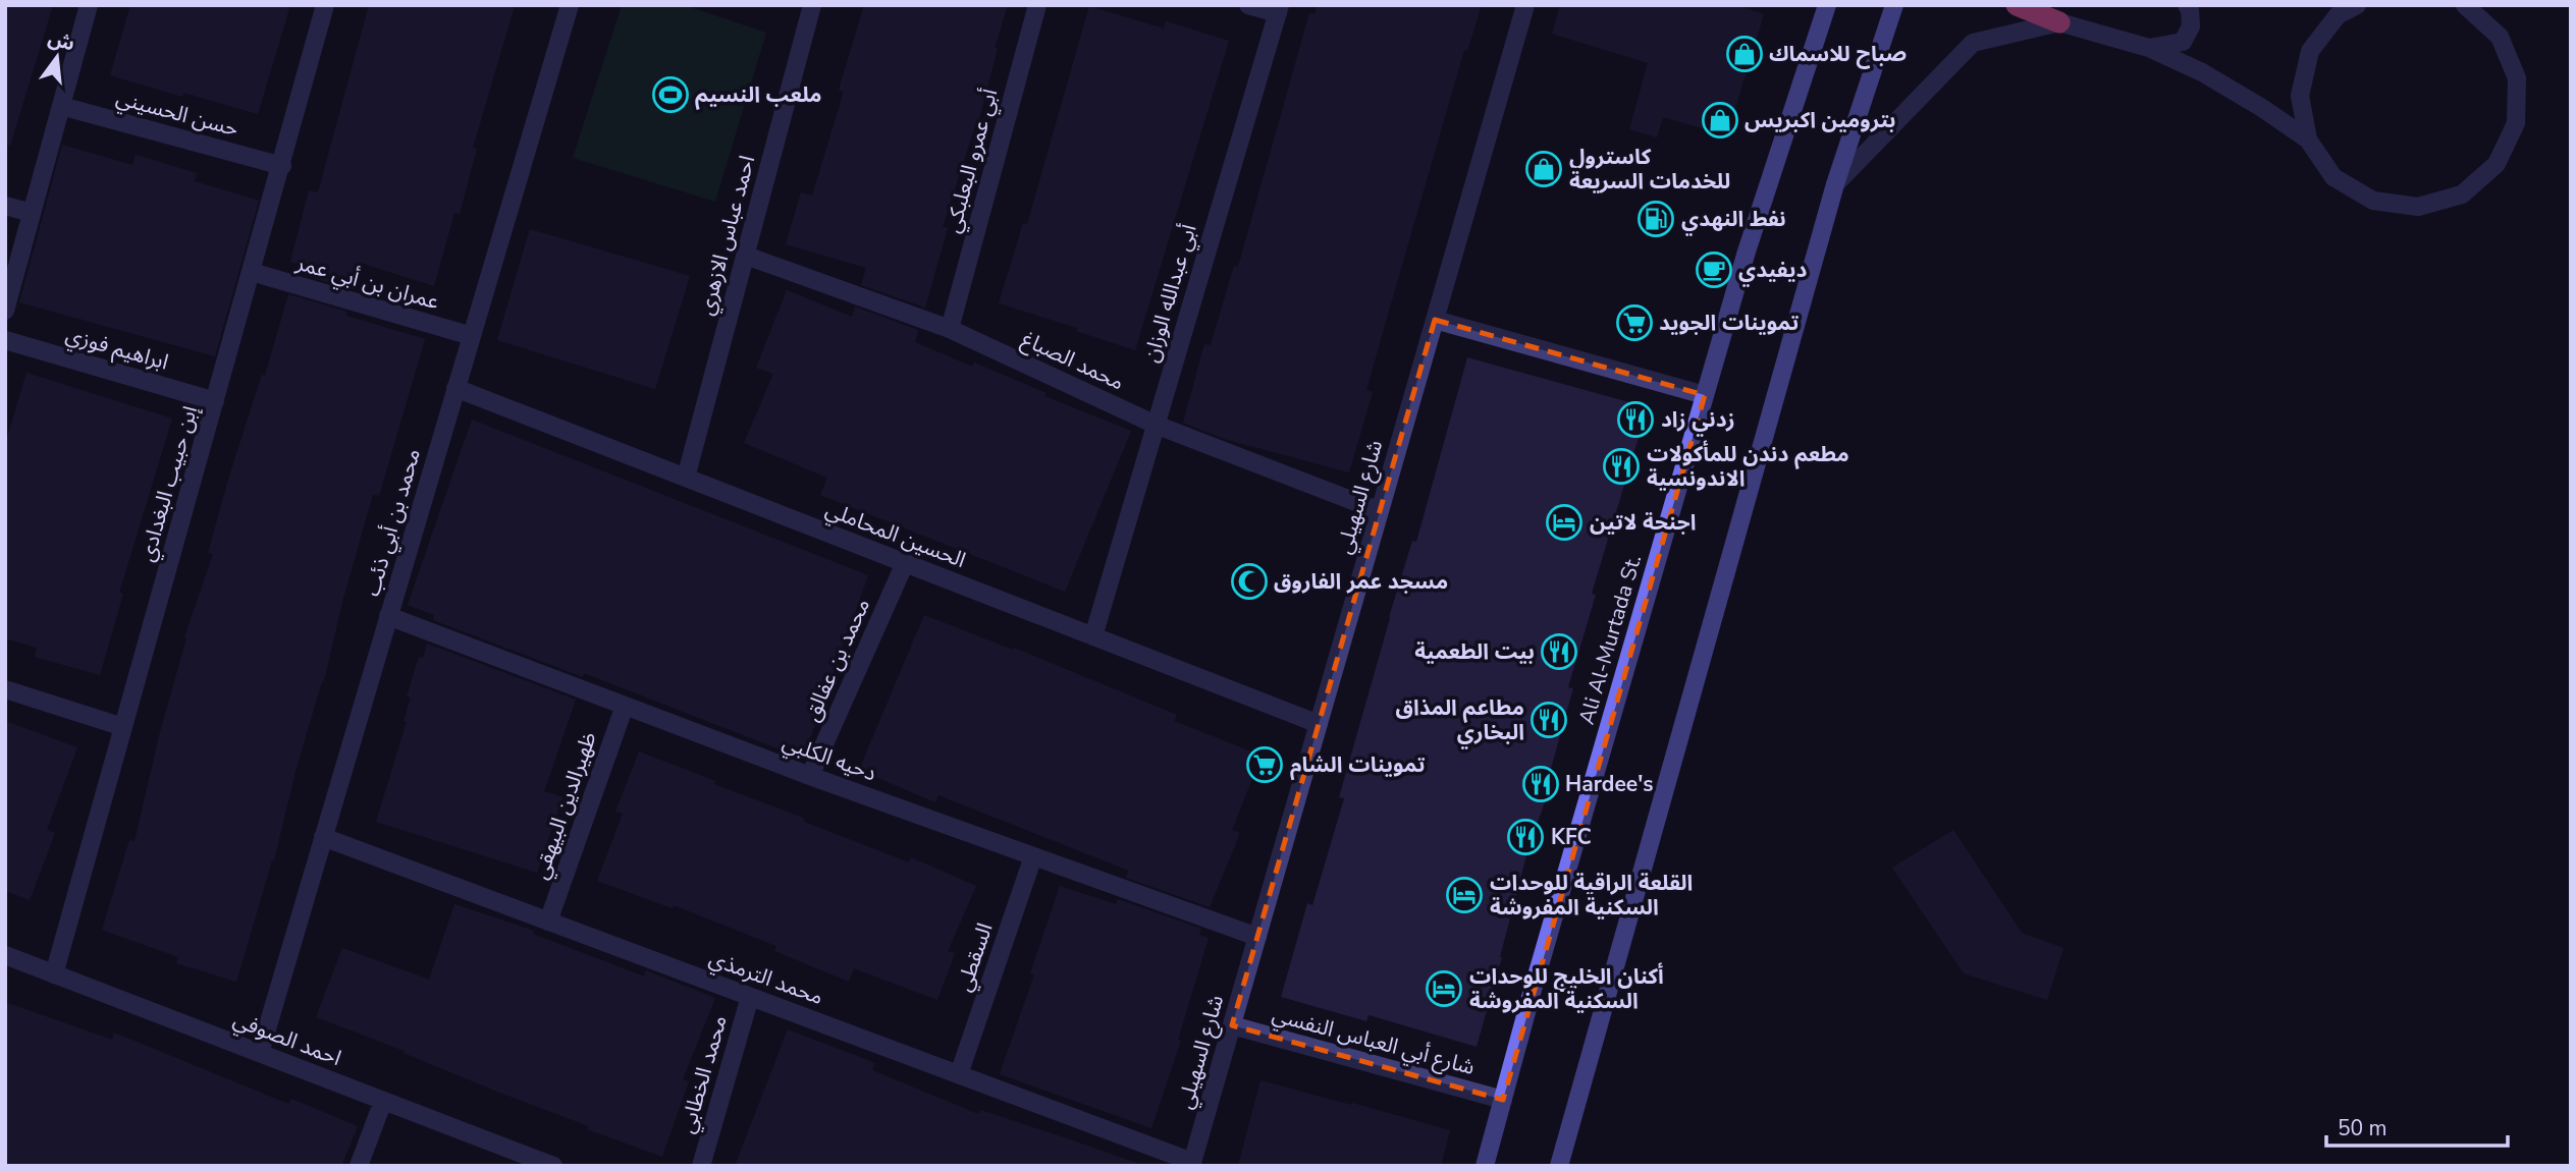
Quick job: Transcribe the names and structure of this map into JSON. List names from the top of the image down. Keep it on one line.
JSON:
{"streets":{"main road":["Ali Al-Murtada St."],"street":["حسن الحسيني","أبي عمرو البعلبكي","احمد عباس الازهري","عمران بن أبي عمر","أبي عبدالله الوزان","ابراهيم فوزي","محمد الصباغ","إبن حبيب البغدادي","شارع السهيلي","محمد بن أبي ذئب","الحسين المحاملي","محمد بن عفالق","دحيه الكلبي","ظهيرالدين البيهقي","السقطي","محمد الترمذي","احمد الصوفي","شارع أبي العباس النفسي","محمد الخطابي"]},"crossings":[["حسن الحسيني","إبن حبيب البغدادي"],["أبي عمرو البعلبكي","محمد الصباغ"],["احمد عباس الازهري","محمد الصباغ"],["احمد عباس الازهري","الحسين المحاملي"],["عمران بن أبي عمر","إبن حبيب البغدادي"],["عمران بن أبي عمر","محمد بن أبي ذئب"],["أبي عبدالله الوزان","محمد الصباغ"],["أبي عبدالله الوزان","الحسين المحاملي"],["ابراهيم فوزي","إبن حبيب البغدادي"],["محمد الصباغ","شارع السهيلي"],["إبن حبيب البغدادي","احمد الصوفي"],["شارع السهيلي","الحسين المحاملي"],["شارع السهيلي","دحيه الكلبي"],["شارع السهيلي","محمد الترمذي"],["شارع السهيلي","شارع أبي العباس النفسي"],["محمد بن أبي ذئب","الحسين المحاملي"],["محمد بن أبي ذئب","دحيه الكلبي"],["محمد بن أبي ذئب","محمد الترمذي"],["محمد بن أبي ذئب","احمد الصوفي"],["الحسين المحاملي","محمد بن عفالق"],["Ali Al-Murtada St.","شارع أبي العباس النفسي"],["محمد بن عفالق","دحيه الكلبي"],["دحيه الكلبي","ظهيرالدين البيهقي"],["دحيه الكلبي","السقطي"],["ظهيرالدين البيهقي","محمد الترمذي"],["السقطي","محمد الترمذي"],["محمد الترمذي","محمد الخطابي"]],"places":{"shop":["صباح للاسماك","بترومين اكبريس","كاسترول للخدمات السريعة"],"sports":["ملعب النسيم"],"fuel station":["نفط النهدي"],"cafe":["ديفيدي"],"supermarket":["تموينات الجويد","تموينات الشام"],"restaurant":["زدني زاد","مطعم دندن للمأكولات الاندونسية","بيت الطعمية","مطاعم المذاق البخاري","Hardee's","KFC"],"hotel":["اجنحة لاتين","القلعة الراقية للوحدات السكنية المفروشة","أكنان الخليج للوحدات السكنية المفروشة"],"mosque":["مسجد عمر الفاروق"]},"scale_bar":"50 m","north":"top"}
